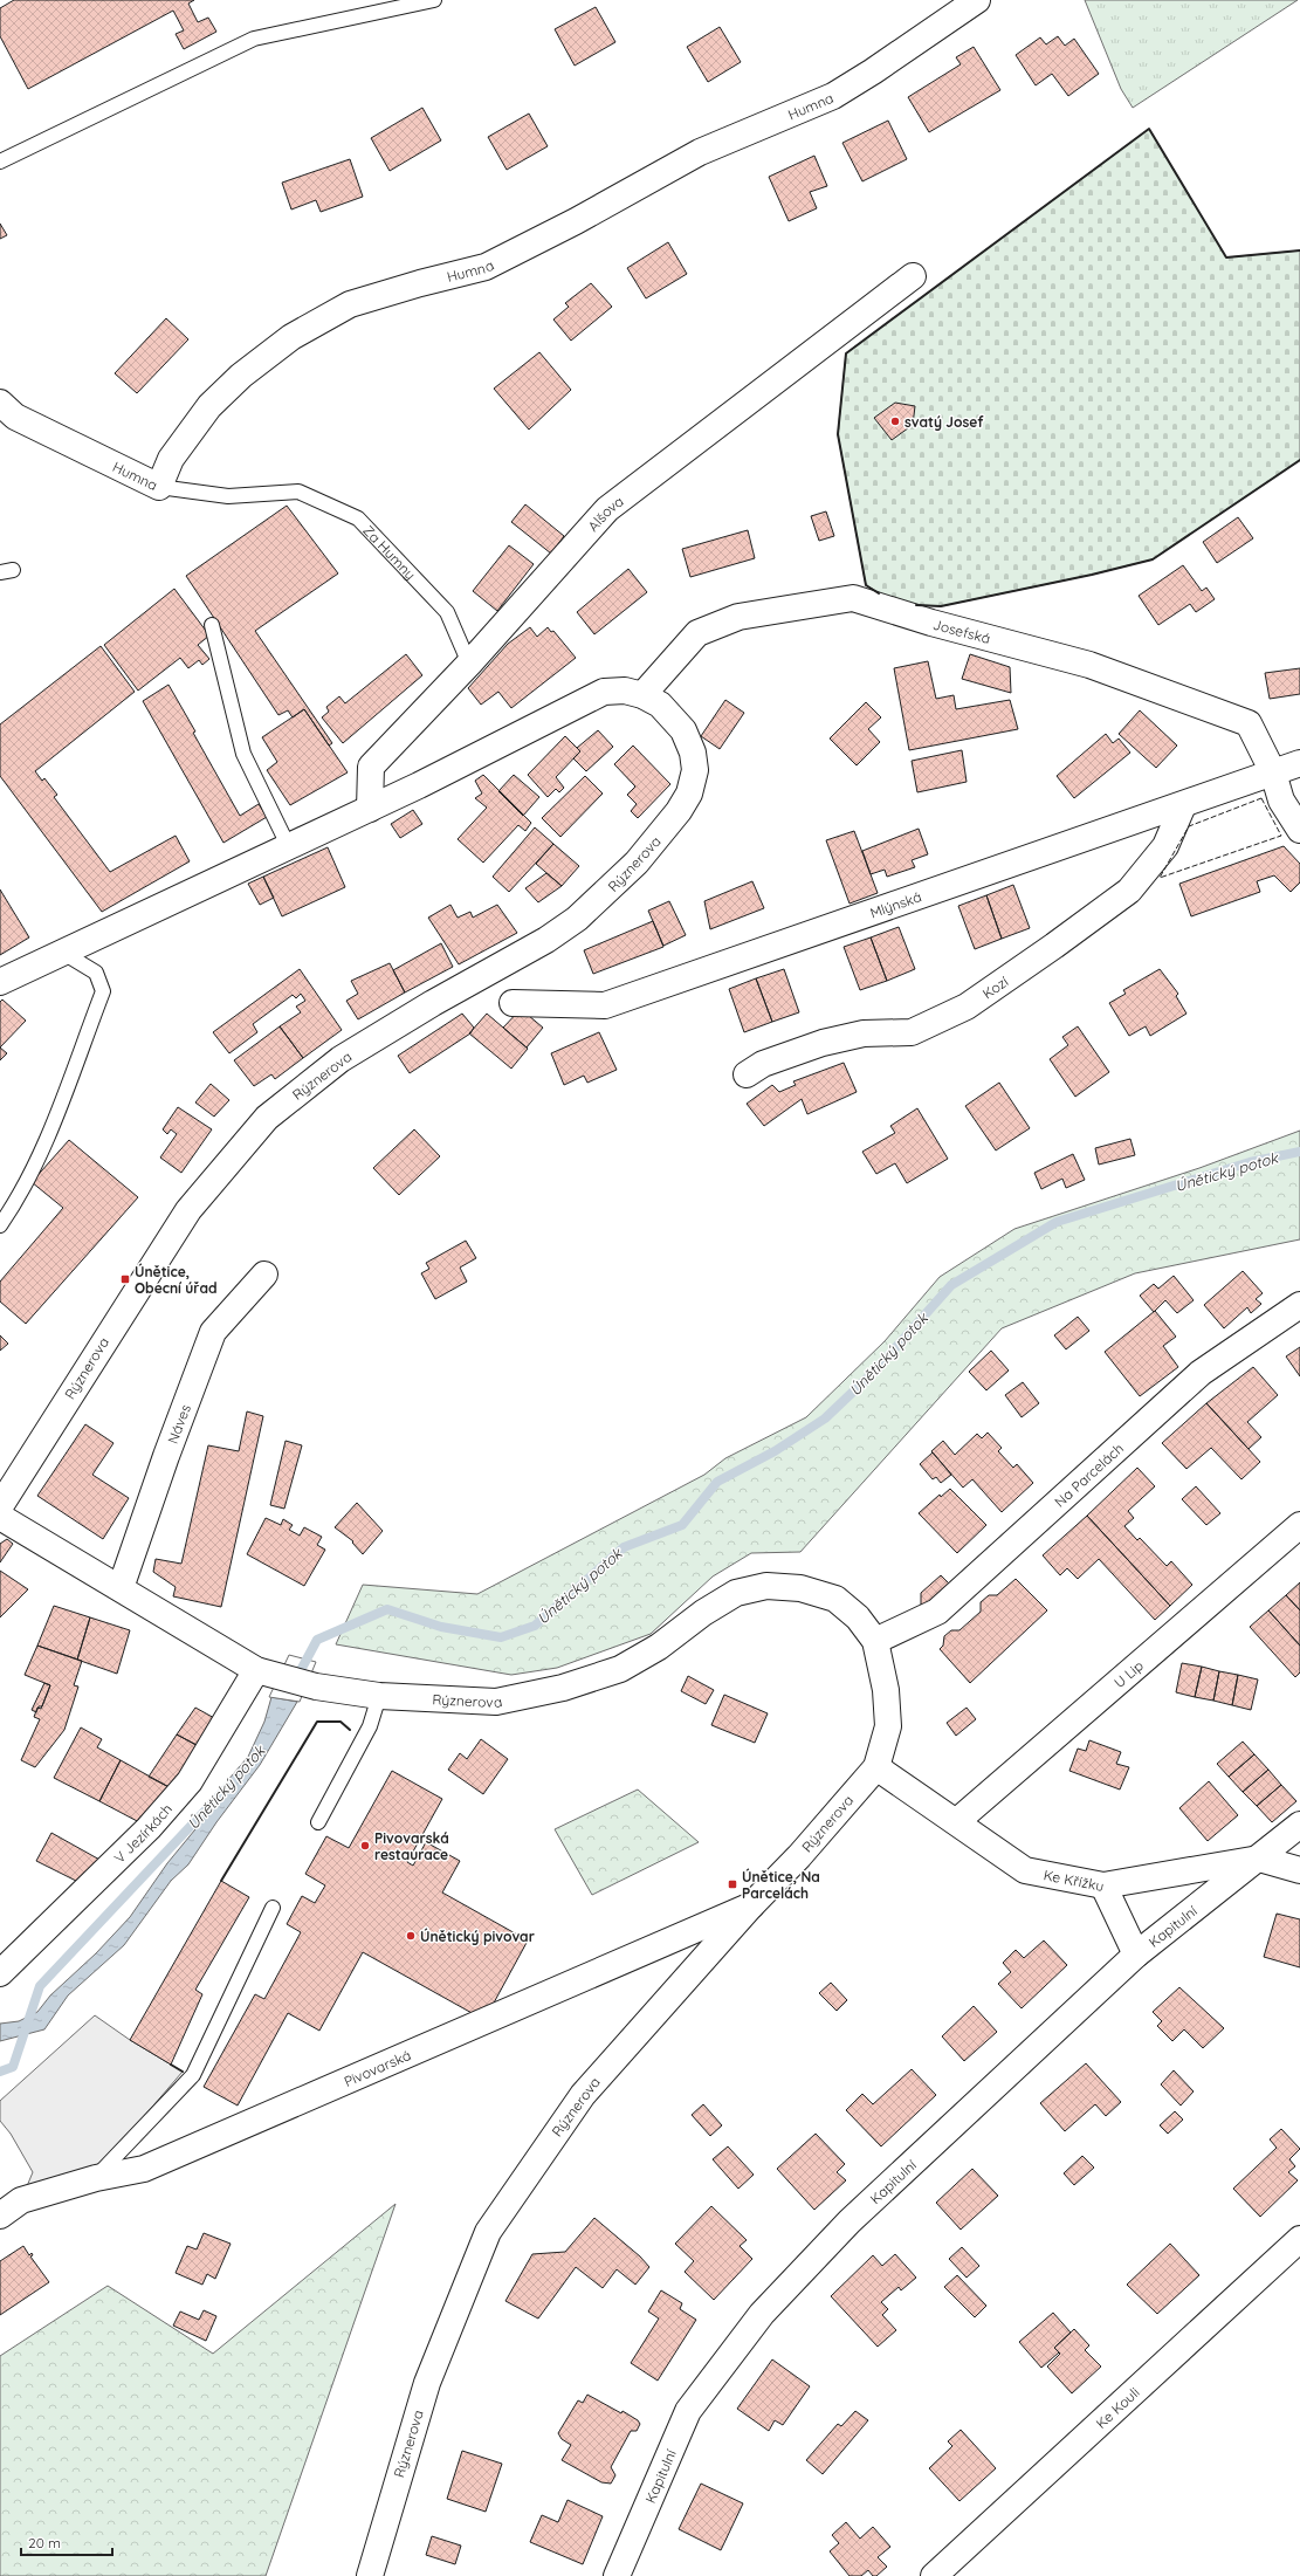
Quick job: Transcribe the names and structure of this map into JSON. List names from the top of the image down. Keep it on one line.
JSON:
{"streets":{"street":["Humna","Alšova","Josefská","Rýznerova","Mlýnská","Kozí","Náves","Na Parcelách","U Lip","V Jezírkách","Ke Křížku","Kapitulní","Pivovarská","Ke Kouli"],"lane":["Za Humny"]},"crossings":[["Humna","Za Humny"],["Alšova","Za Humny"],["Alšova","Rýznerova"],["Josefská","Rýznerova"],["Josefská","Mlýnská"],["Rýznerova","Na Parcelách"],["Rýznerova","V Jezírkách"],["Rýznerova","Ke Křížku"],["Rýznerova","Pivovarská"],["Mlýnská","Kozí"],["U Lip","Ke Křížku"],["Ke Křížku","Kapitulní"]],"water":["Únětický potok"],"places":{"other":["svatý Josef","Pivovarská restaurace","Únětický pivovar"],"transit":["Únětice, Obecní úřad","Únětice, Na Parcelách"]},"scale_bar":"20 m"}
